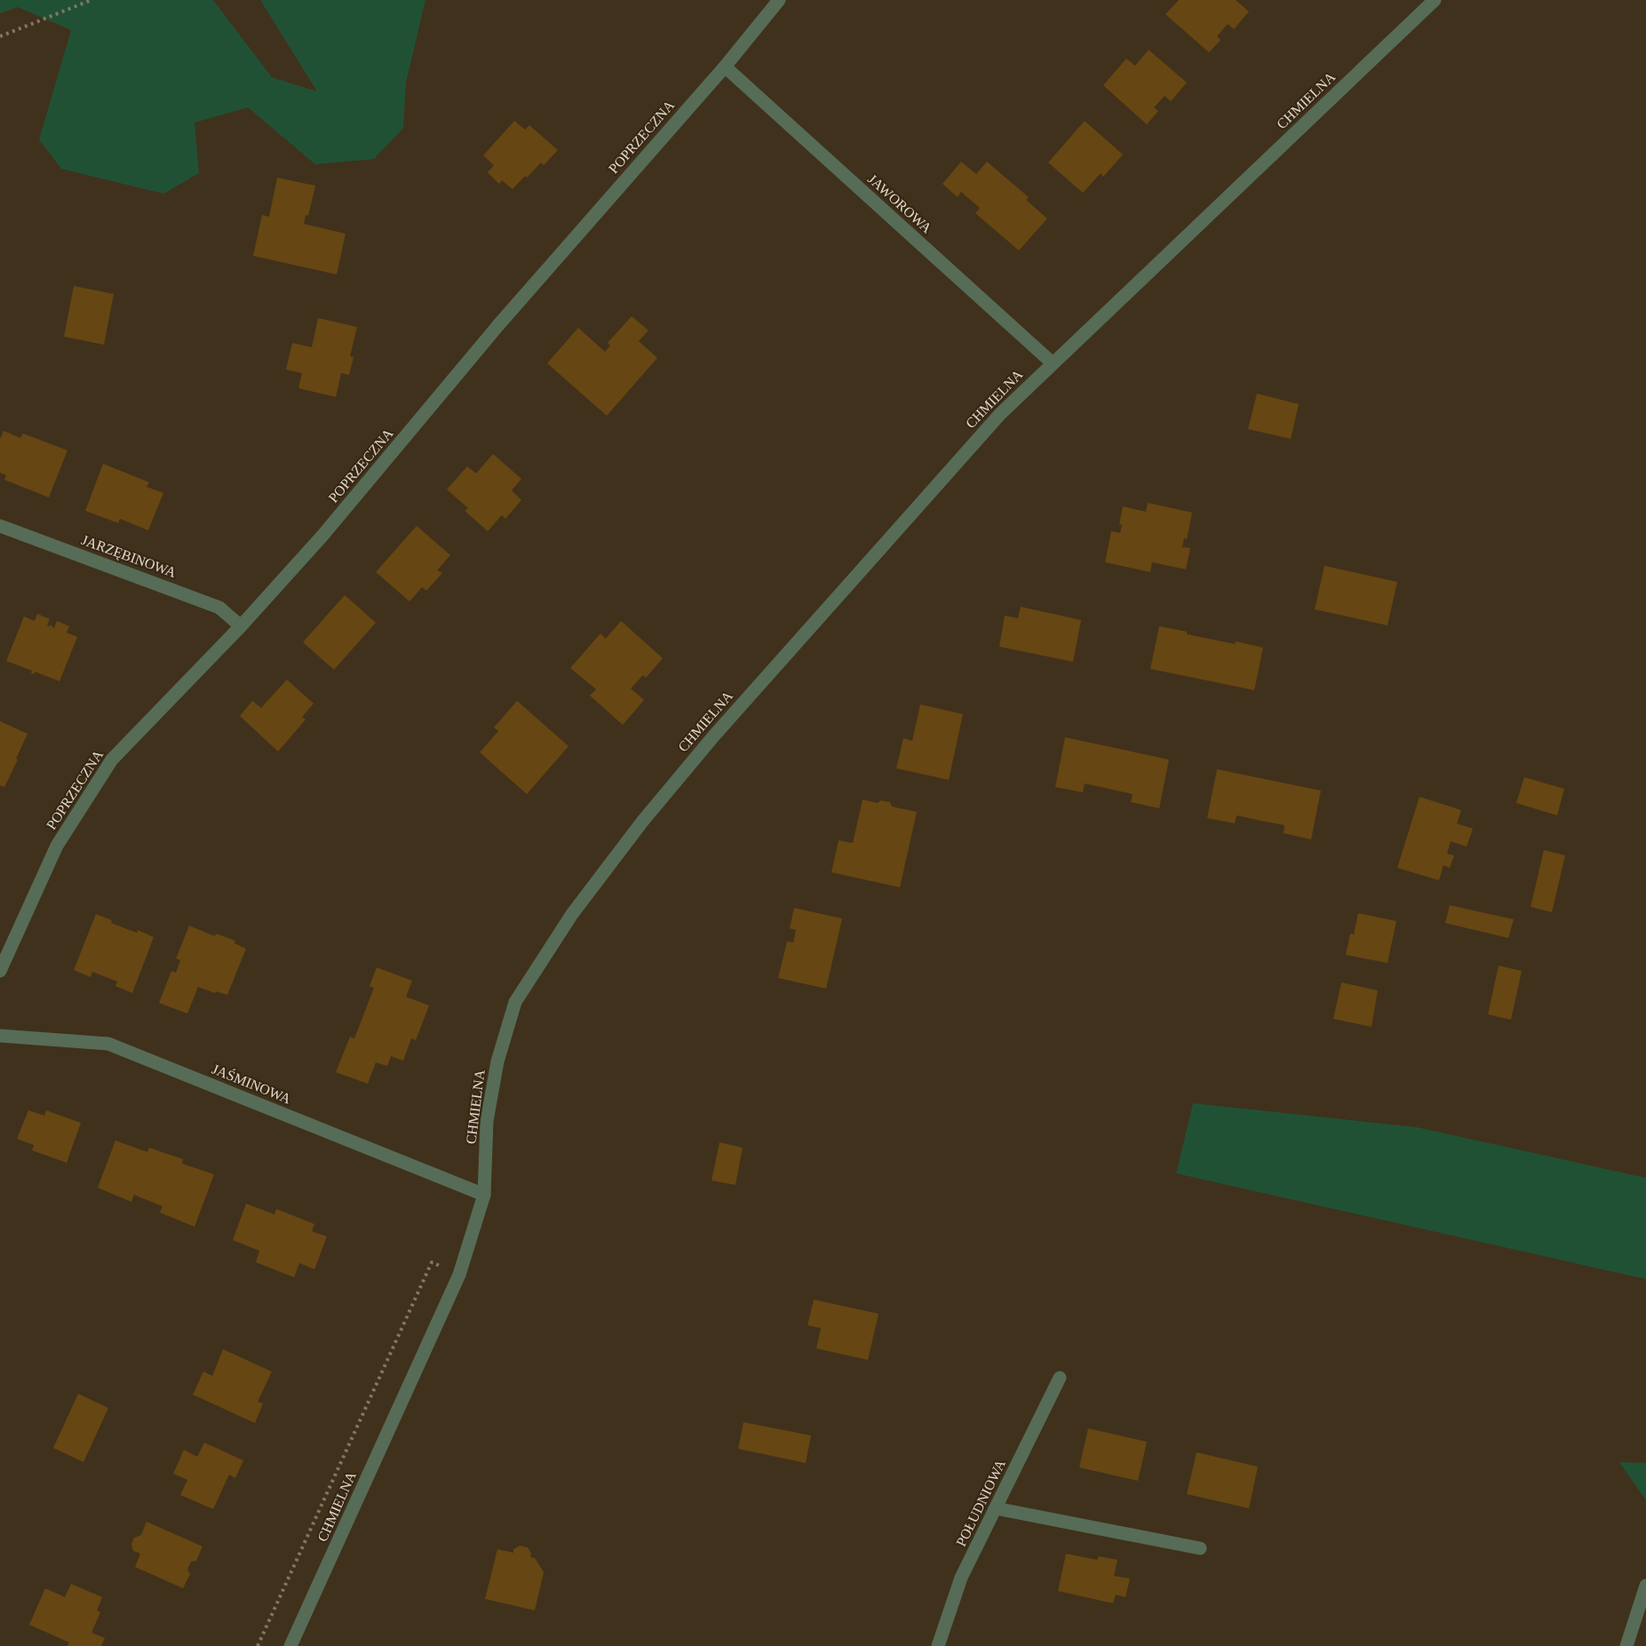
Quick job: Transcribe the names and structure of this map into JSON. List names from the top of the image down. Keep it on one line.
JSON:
{"streets":{"street":["CHMIELNA","POPRZECZNA","JAWOROWA","JARZĘBINOWA","JAŚMINOWA","POŁUDNIOWA"]},"crossings":[["CHMIELNA","JAWOROWA"],["CHMIELNA","JAŚMINOWA"],["POPRZECZNA","JAWOROWA"],["POPRZECZNA","JARZĘBINOWA"]]}
